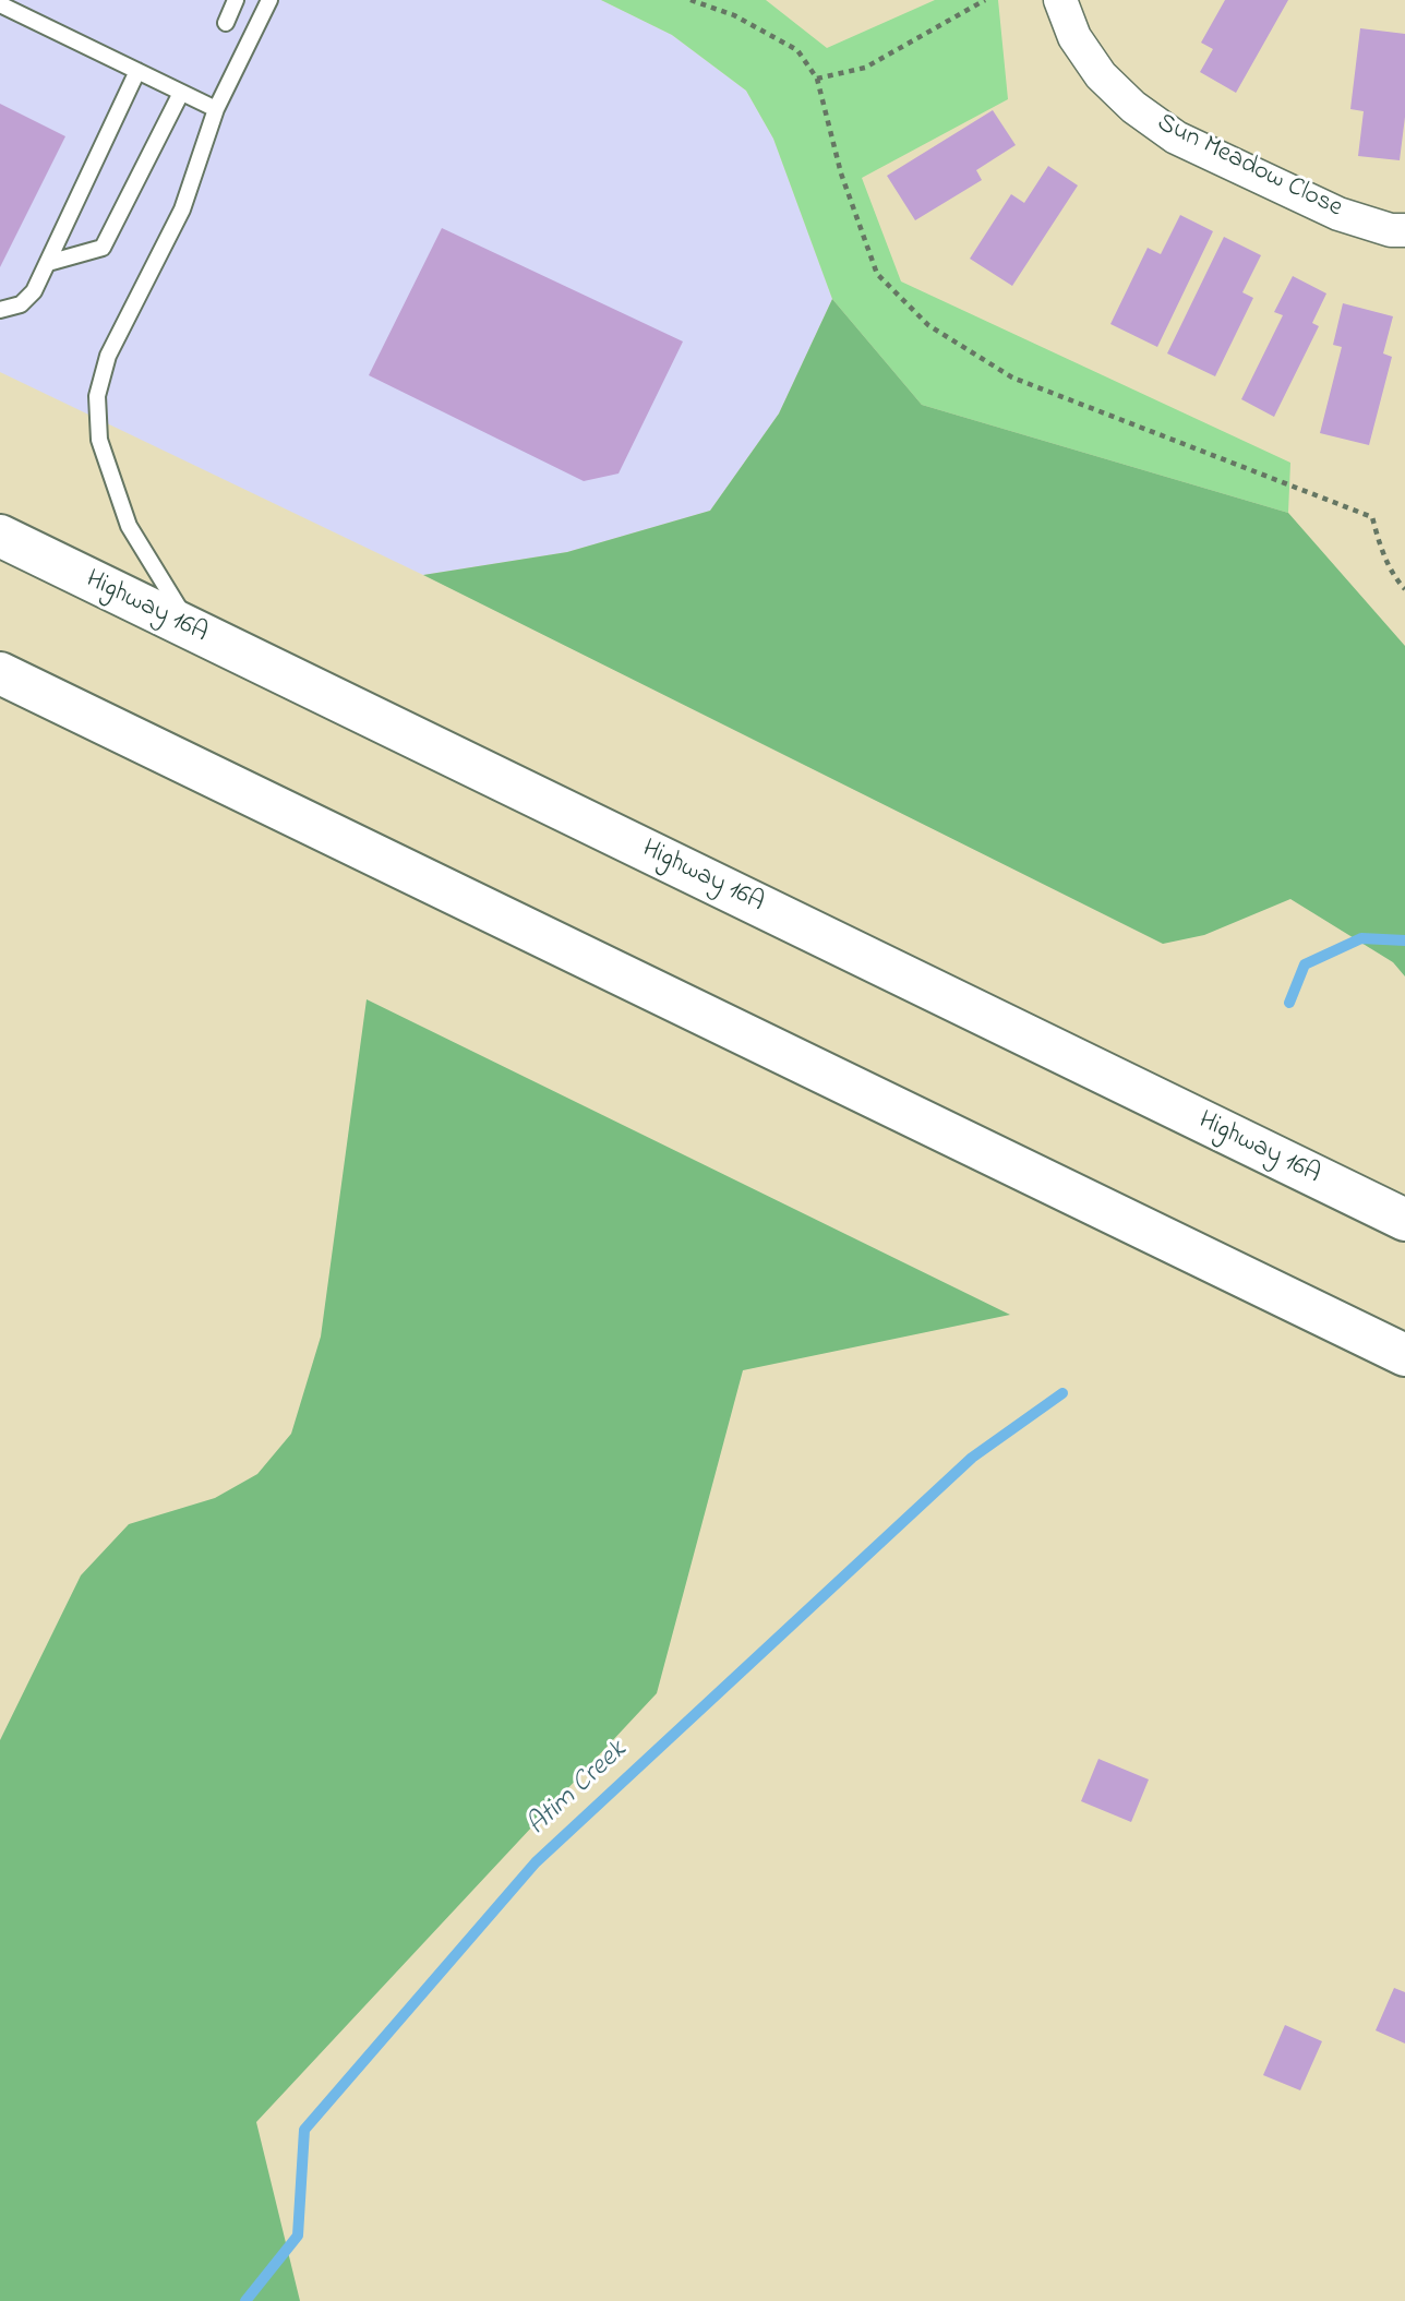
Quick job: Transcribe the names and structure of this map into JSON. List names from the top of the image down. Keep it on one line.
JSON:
{"streets":{"main road":["Highway 16A"],"street":["Sun Meadow Close"]},"water":["Atim Creek"]}
